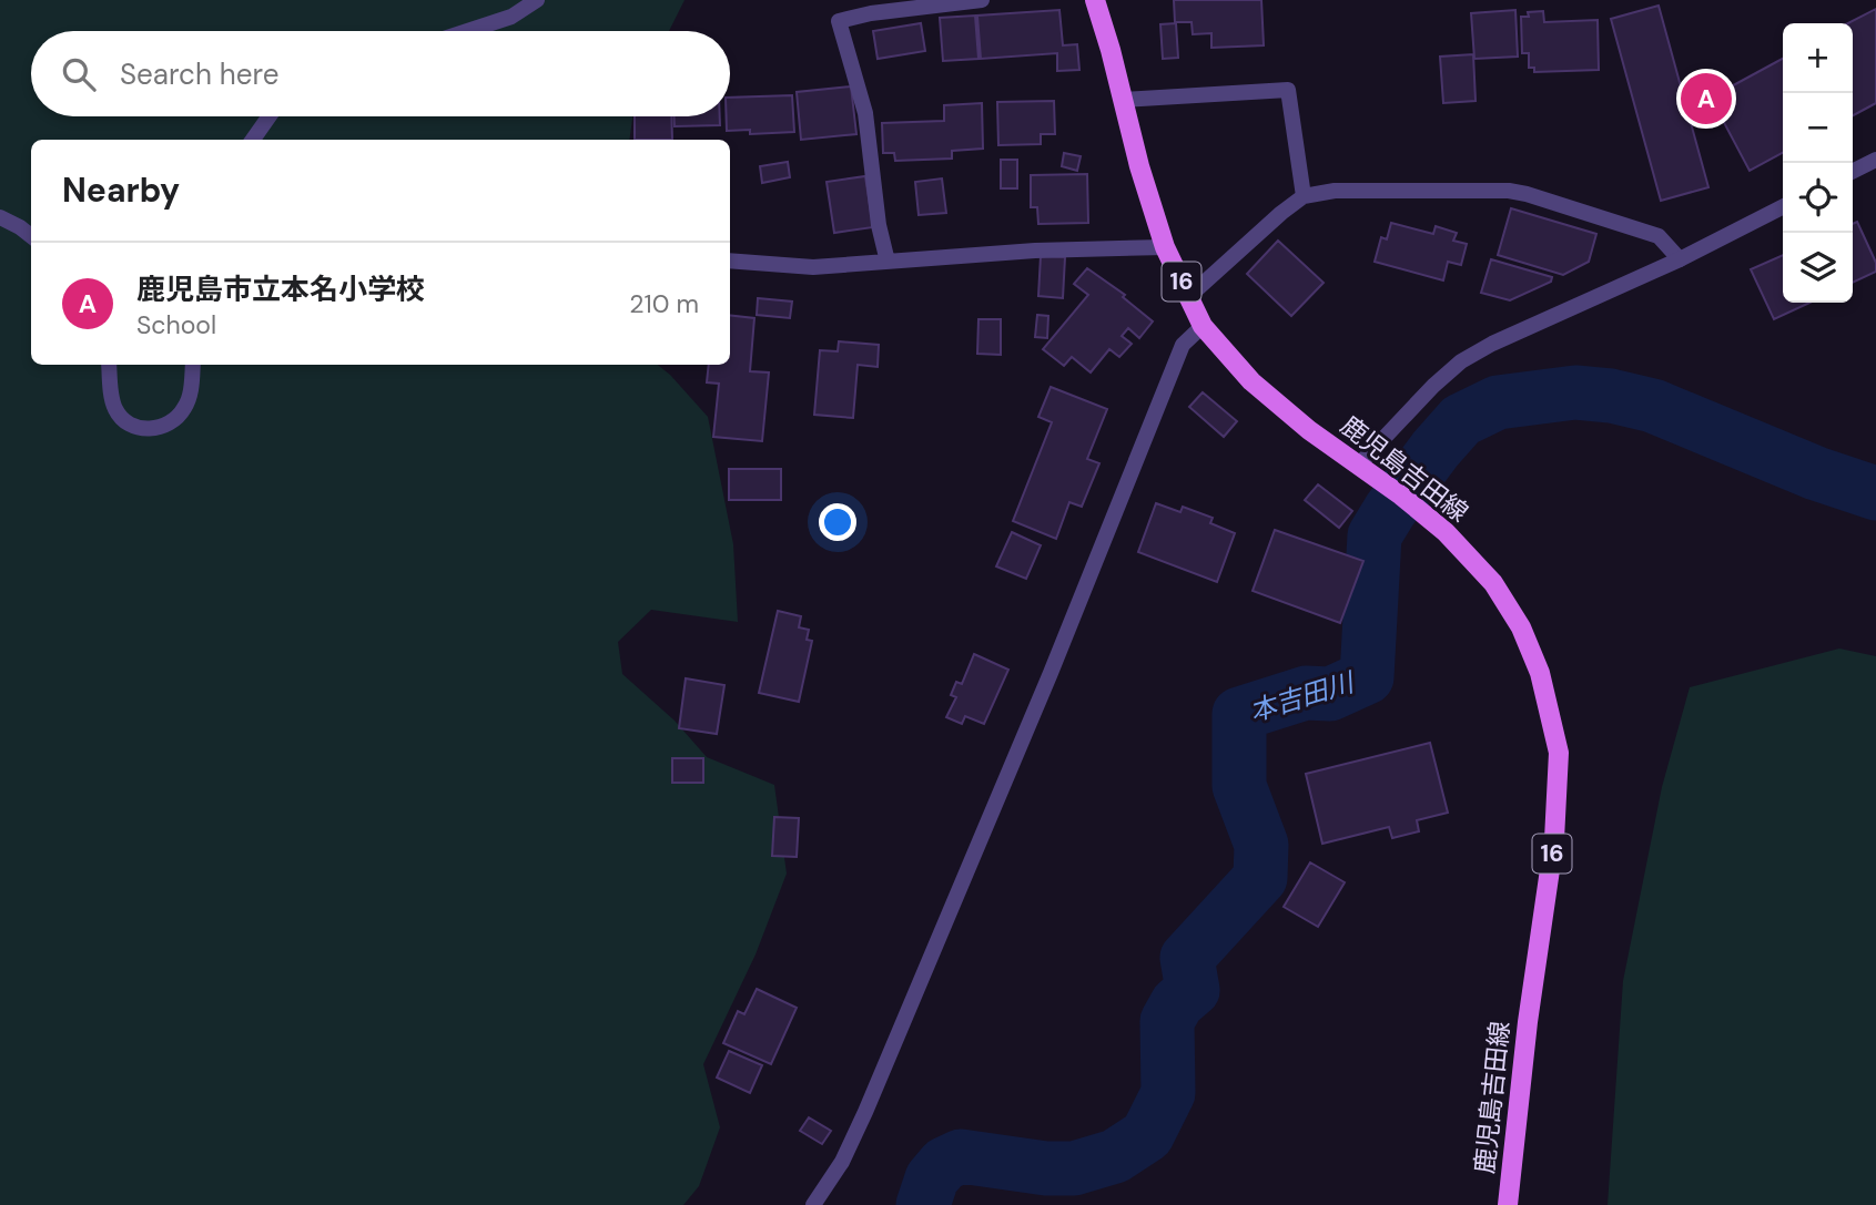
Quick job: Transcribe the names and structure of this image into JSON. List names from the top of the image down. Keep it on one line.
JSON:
{"streets":{"main road":["16","鹿児島吉田線"]},"water":["本吉田川"],"page":{"map_buttons":["+","−"],"search":"Search here","pins":"A","heading":"Nearby","list":[{"mark":"A","name":"鹿児島市立本名小学校","note":"School","value":"210 m"}]}}
